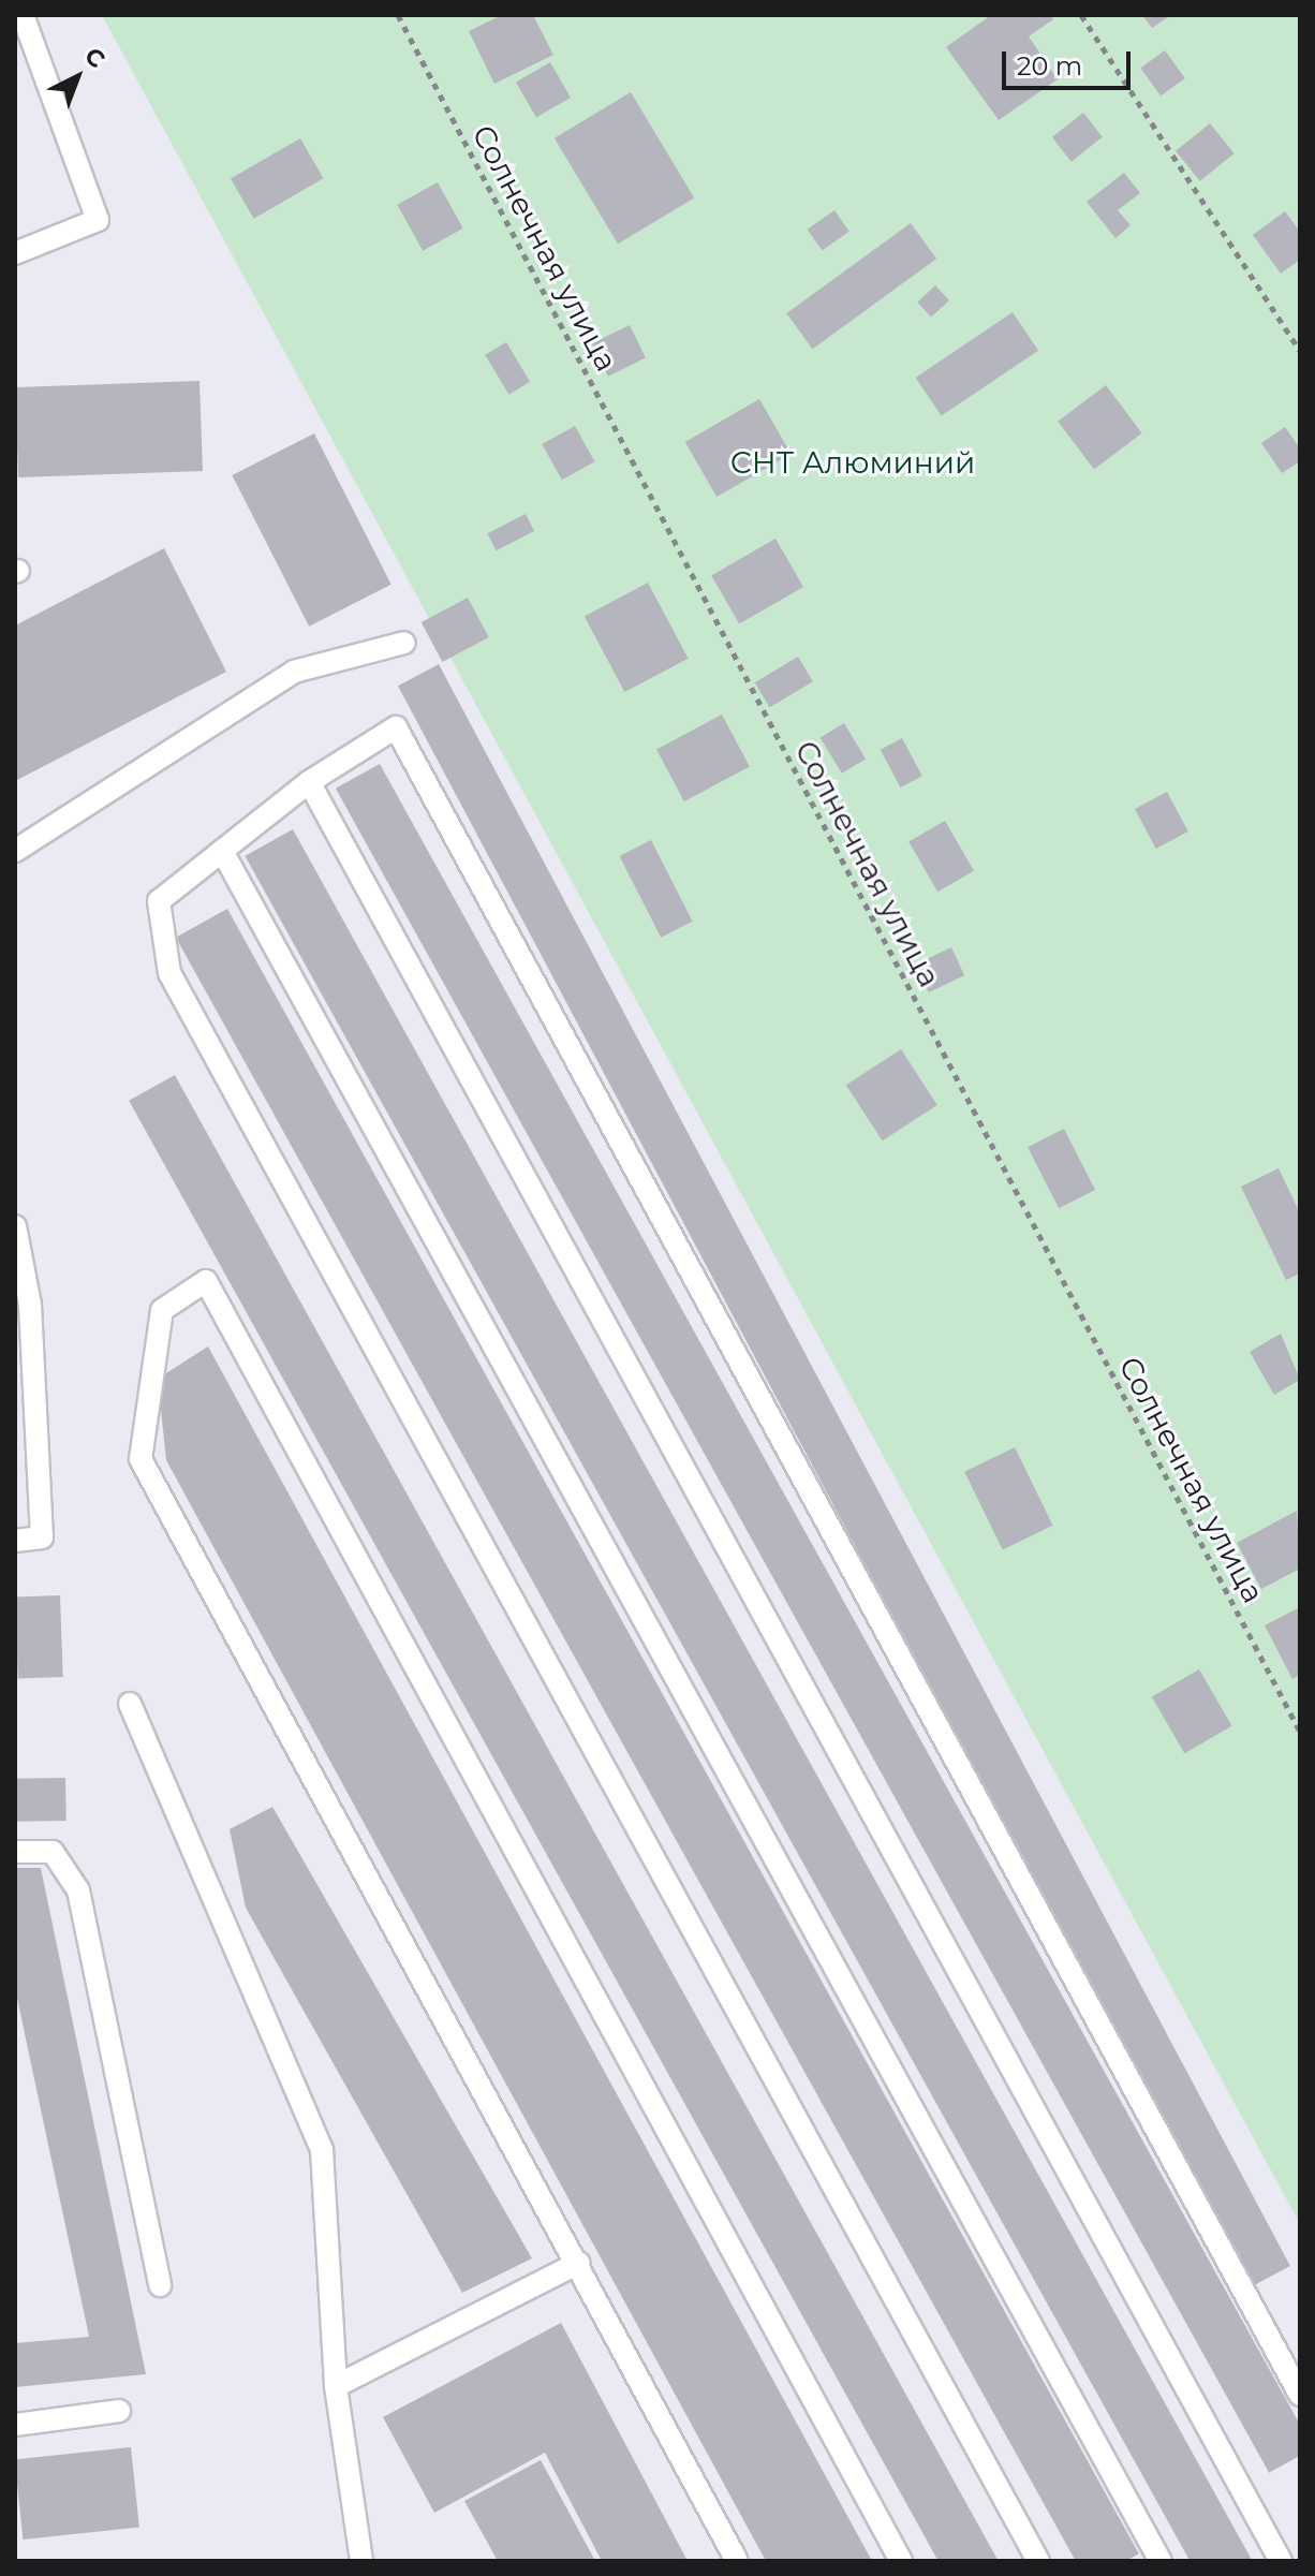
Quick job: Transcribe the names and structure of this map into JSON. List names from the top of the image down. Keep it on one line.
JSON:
{"streets":{"path":["Солнечная улица"]},"parks":["СНТ Алюминий"],"scale_bar":"20 m","north":"top right"}
